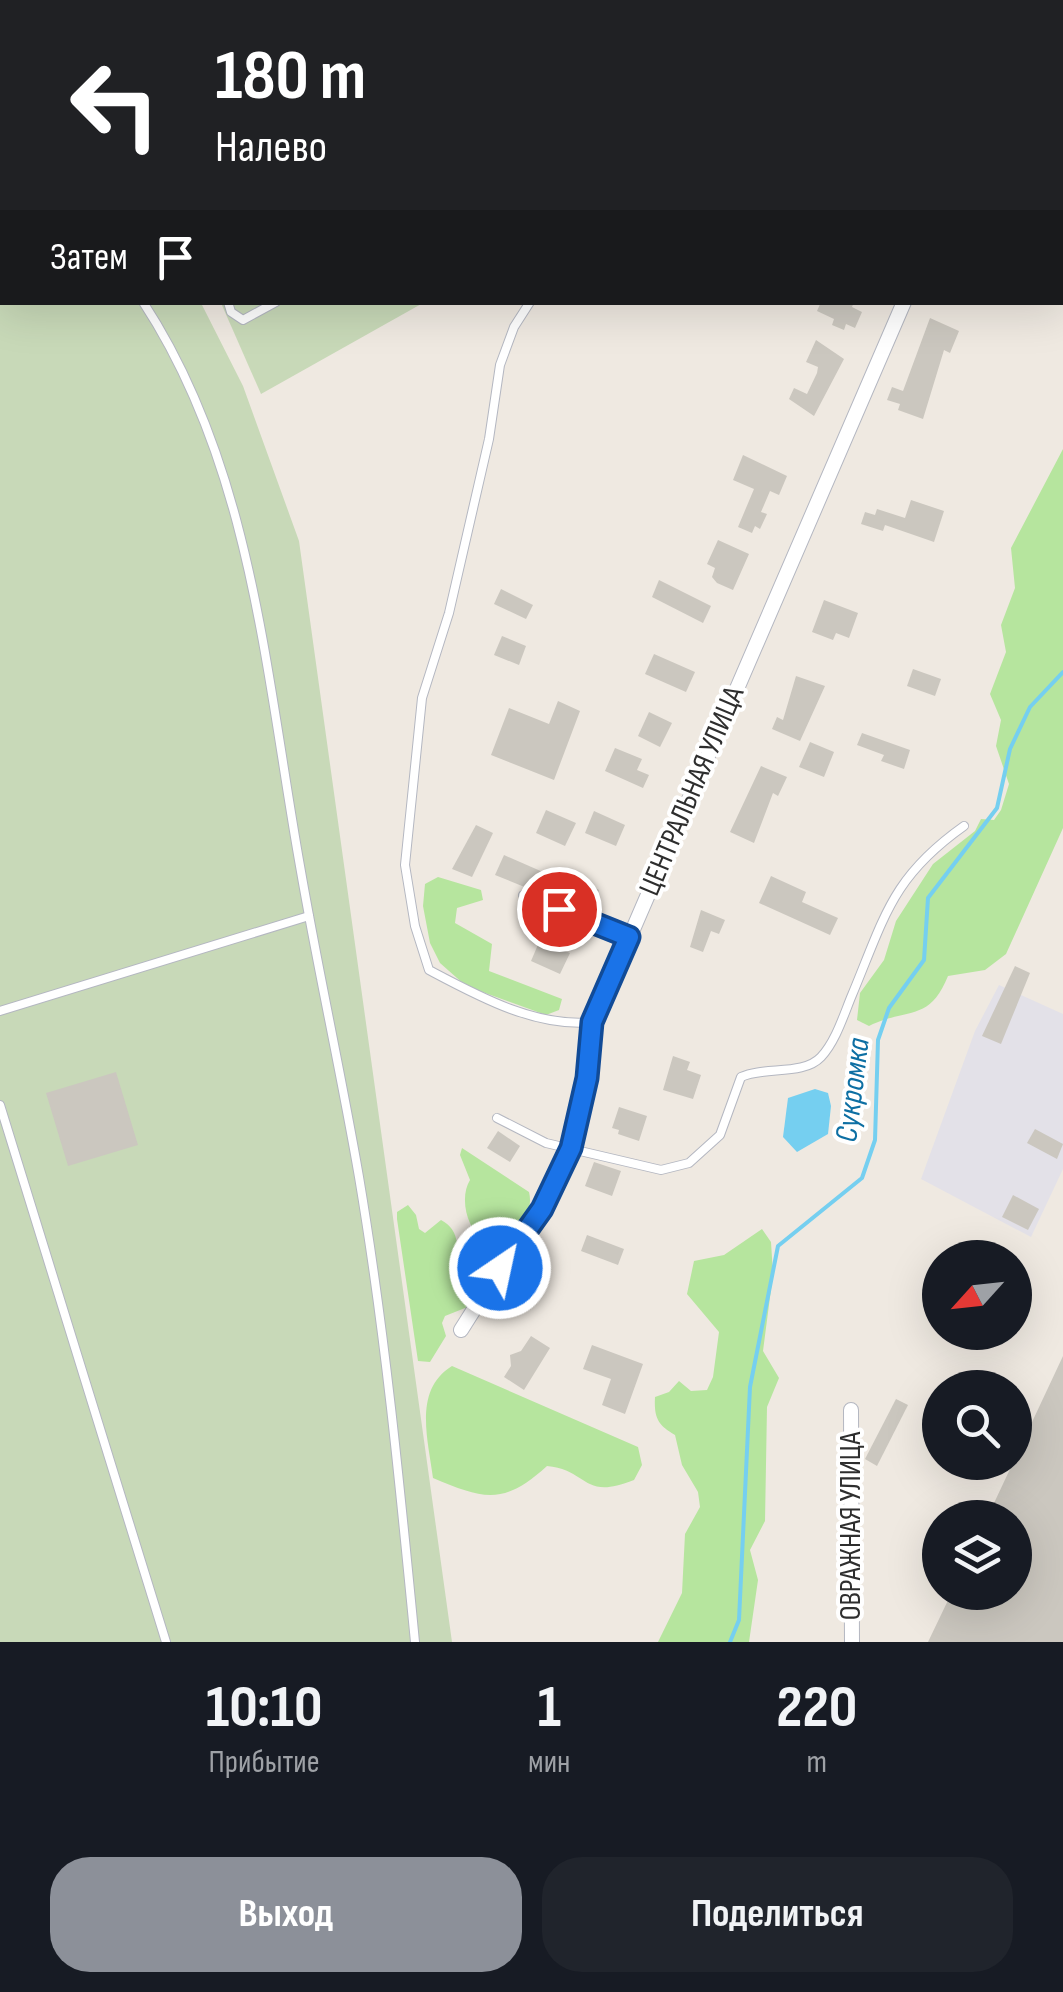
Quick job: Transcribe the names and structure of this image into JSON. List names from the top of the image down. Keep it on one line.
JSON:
{"streets":{"street":["ЦЕНТРАЛЬНАЯ УЛИЦА","ОВРАЖНАЯ УЛИЦА"]},"water":["Сукромка"],"north":"bottom left","page":{"turn":["180 m","Налево"],"then":"Затем","eta":["10:10","Прибытие","1","мин","220","m"],"buttons":["Выход","Поделиться"]}}
